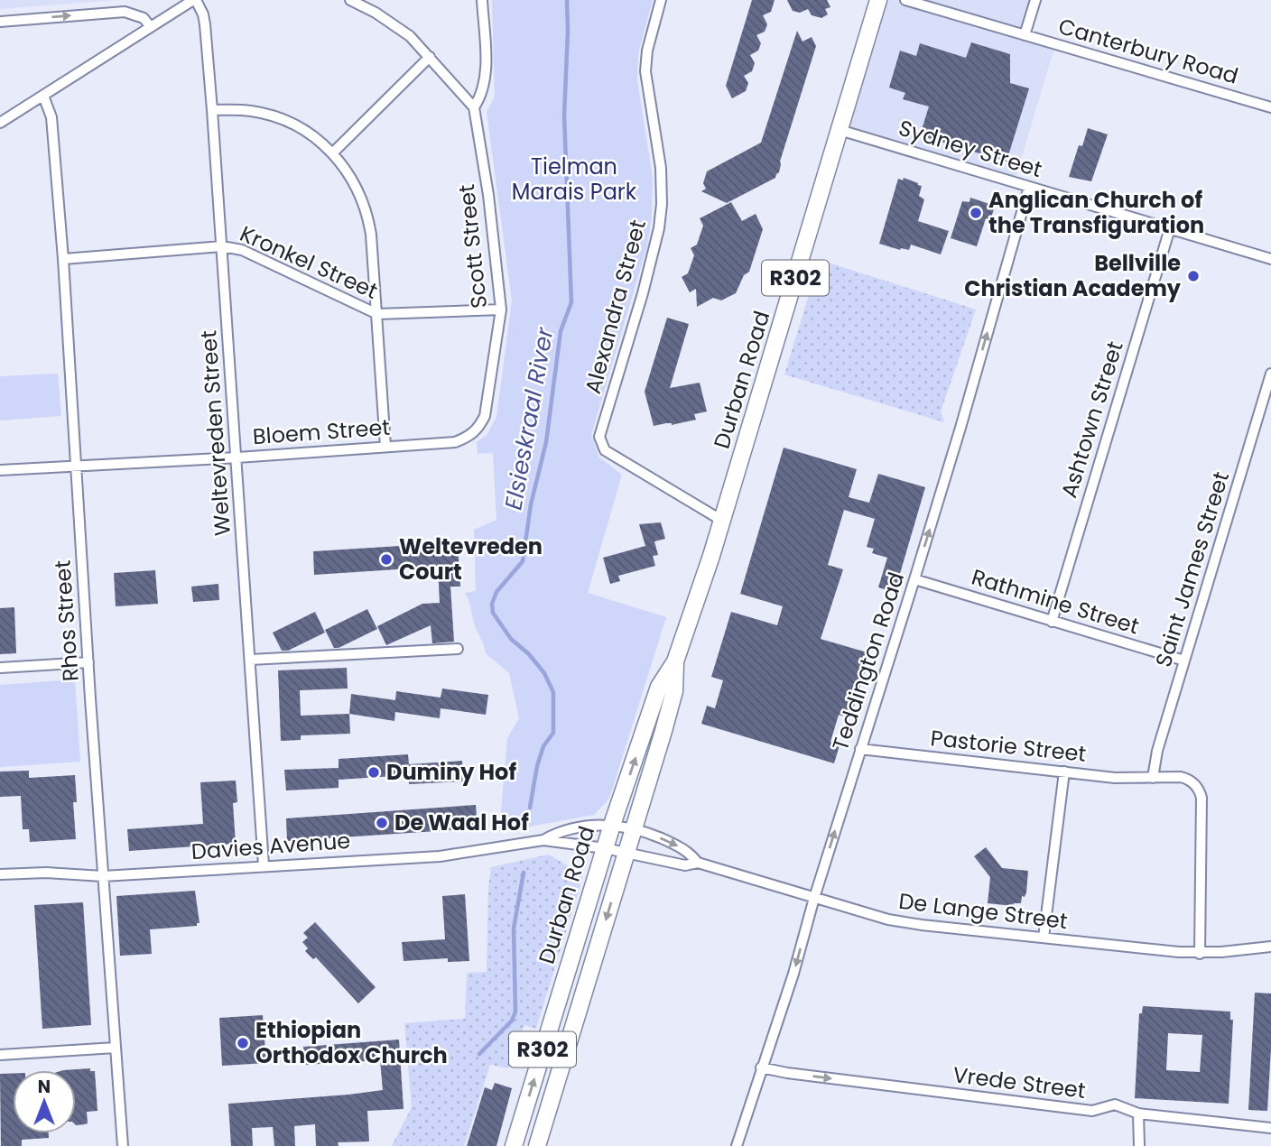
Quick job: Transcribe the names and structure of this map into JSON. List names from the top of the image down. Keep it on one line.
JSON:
{"streets":{"main road":["R302","Durban Road"],"street":["Canterbury Road","Sydney Street","Scott Street","Kronkel Street","Alexandra Street","Ashtown Street","Bloem Street","Weltevreden Street","Saint James Street","Rathmine Street","Rhos Street","Teddington Road","Pastorie Street","Davies Avenue","De Lange Street","Vrede Street"]},"crossings":[["Sydney Street","Durban Road"],["Sydney Street","Ashtown Street"],["Sydney Street","Teddington Road"],["Scott Street","Kronkel Street"],["Scott Street","Bloem Street"],["Kronkel Street","Weltevreden Street"],["Kronkel Street","Rhos Street"],["Alexandra Street","Durban Road"],["Durban Road","Davies Avenue"],["Durban Road","De Lange Street"],["Ashtown Street","Rathmine Street"],["Bloem Street","Weltevreden Street"],["Bloem Street","Rhos Street"],["Weltevreden Street","Davies Avenue"],["Saint James Street","Rathmine Street"],["Saint James Street","Pastorie Street"],["Rathmine Street","Teddington Road"],["Rhos Street","Davies Avenue"],["Teddington Road","Pastorie Street"],["Teddington Road","De Lange Street"],["Teddington Road","Vrede Street"],["Pastorie Street","De Lange Street"],["Davies Avenue","De Lange Street"]],"one_way":["Vrede Street"],"water":["Elsieskraal River"],"parks":["Tielman Marais Park"],"places":["Anglican Church of the Transfiguration","Bellville Christian Academy","Weltevreden Court","Duminy Hof","De Waal Hof","Ethiopian Orthodox Church"],"north":"top"}
